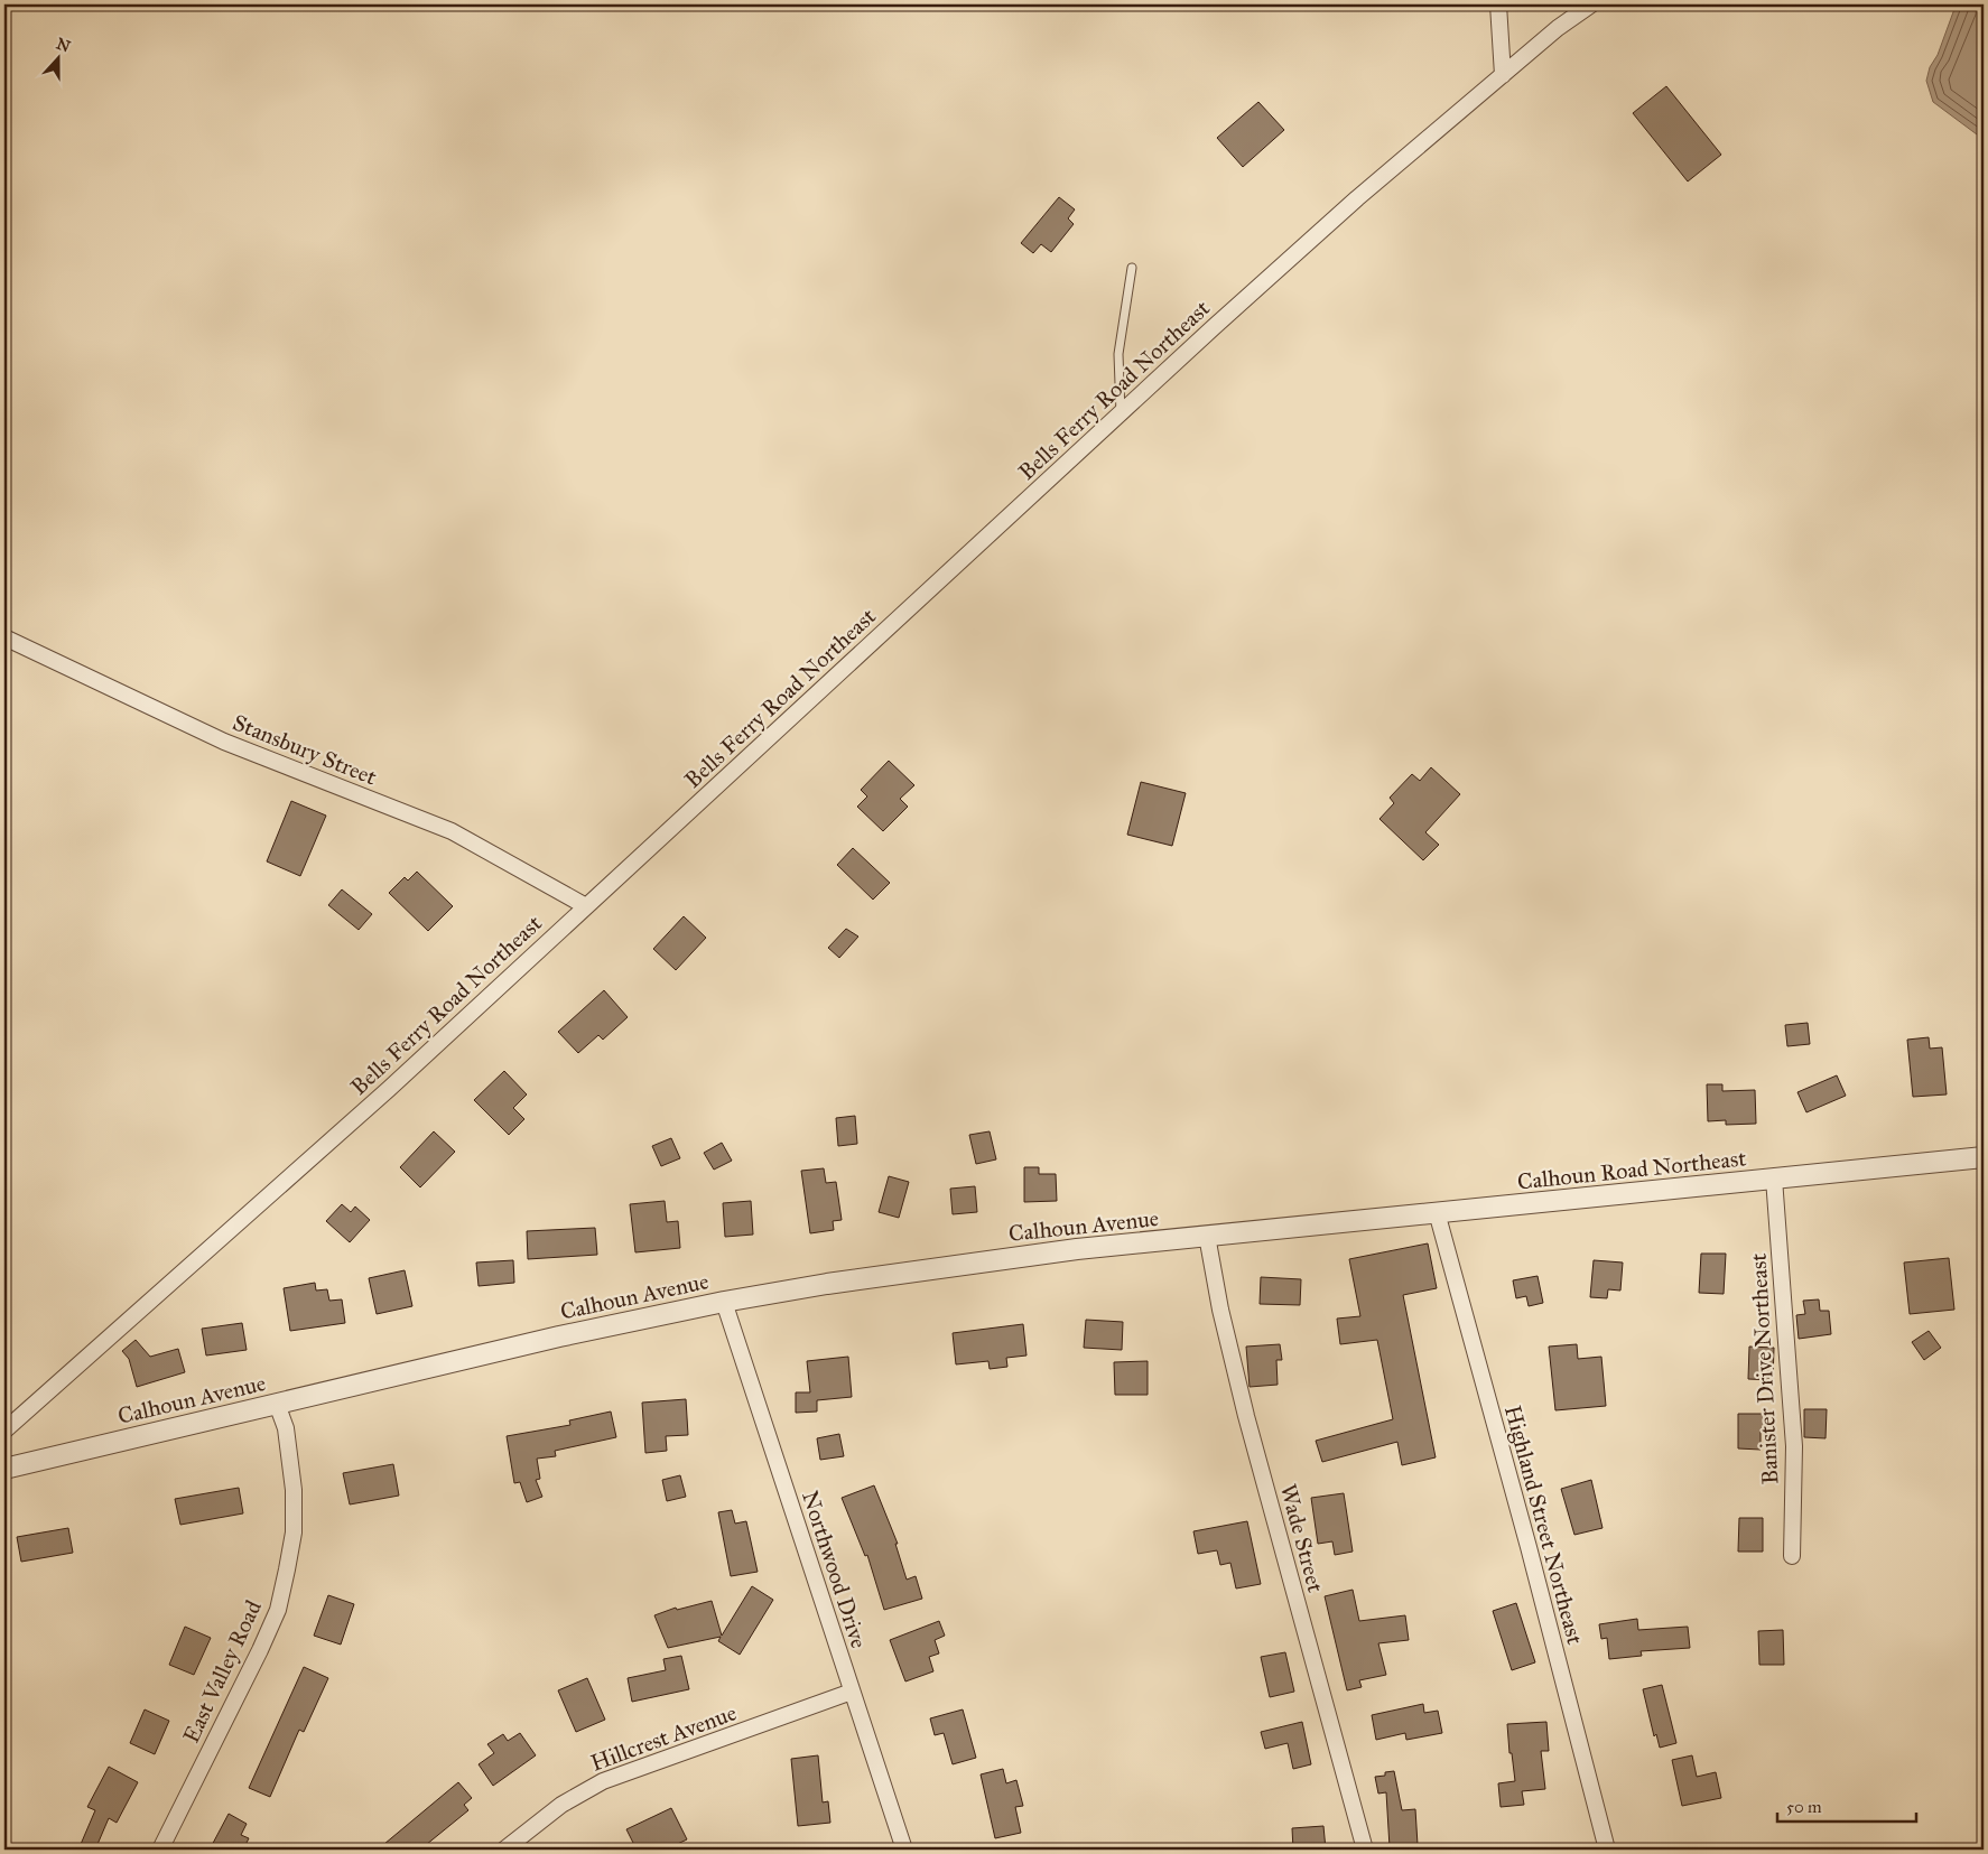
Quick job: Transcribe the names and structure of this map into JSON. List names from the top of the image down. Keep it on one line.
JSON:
{"streets":{"street":["Bells Ferry Road Northeast","Stansbury Street","Calhoun Road Northeast","Calhoun Avenue","Banister Drive Northeast","Highland Street Northeast","Wade Street","Northwood Drive","East Valley Road","Hillcrest Avenue"]},"crossings":[["Bells Ferry Road Northeast","Stansbury Street"],["Calhoun Road Northeast","Calhoun Avenue"],["Calhoun Road Northeast","Banister Drive Northeast"],["Calhoun Road Northeast","Highland Street Northeast"],["Calhoun Avenue","Wade Street"],["Calhoun Avenue","Northwood Drive"],["Calhoun Avenue","East Valley Road"],["Northwood Drive","Hillcrest Avenue"]],"scale_bar":"50 m","north":"top"}
